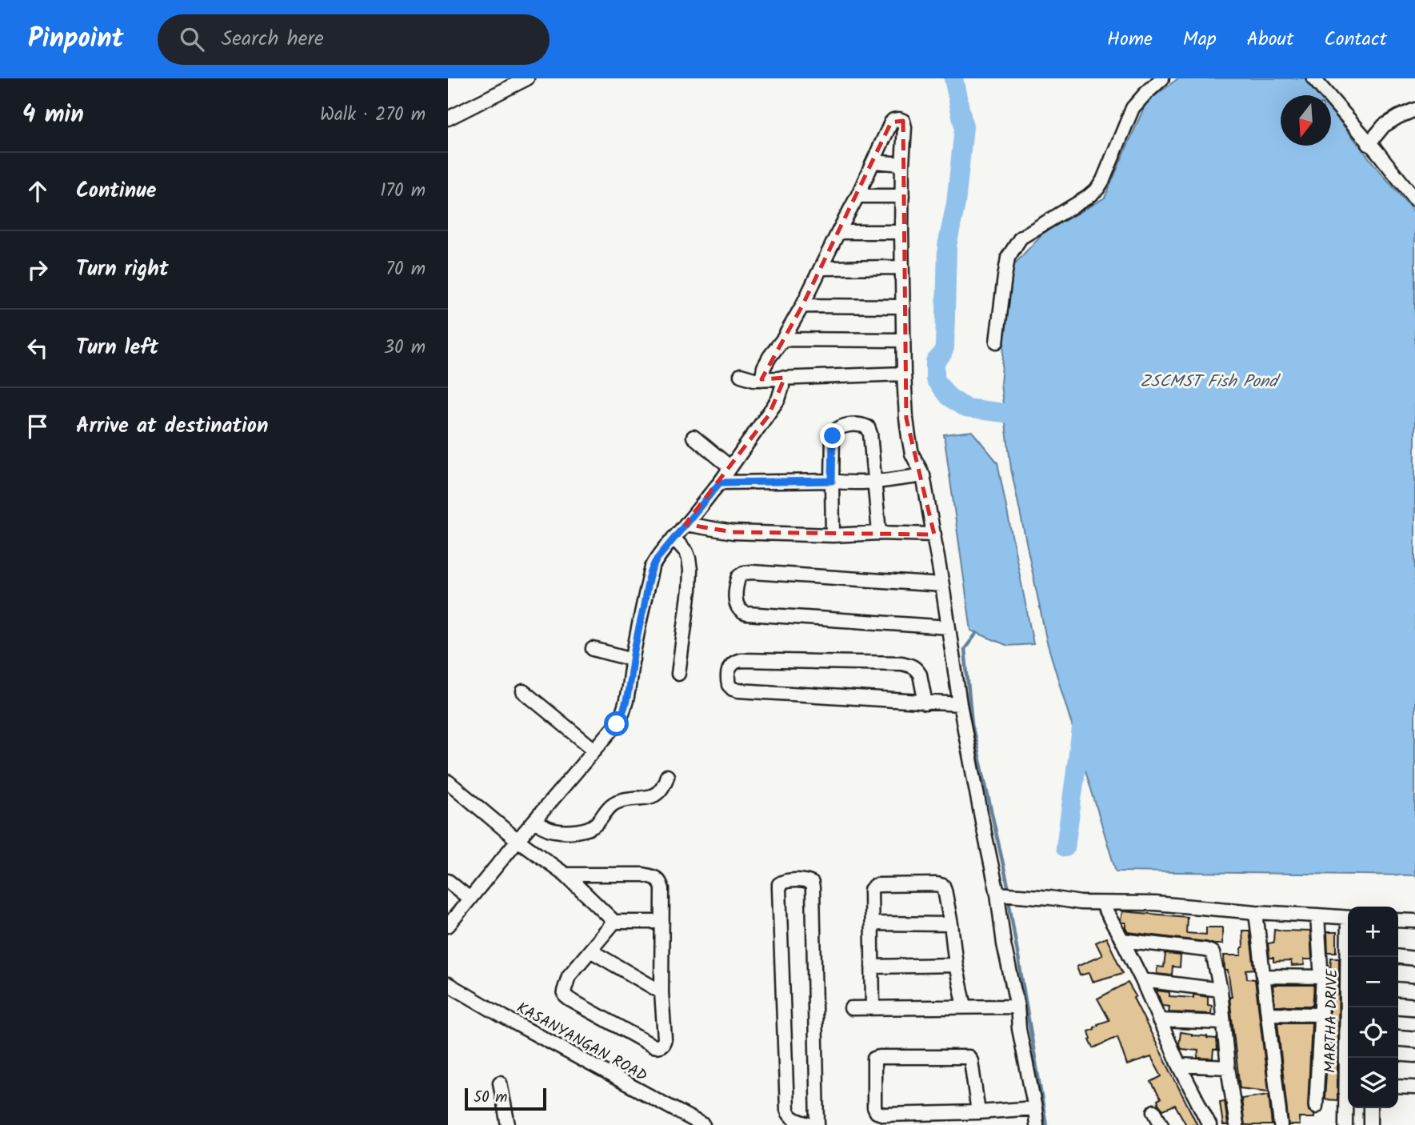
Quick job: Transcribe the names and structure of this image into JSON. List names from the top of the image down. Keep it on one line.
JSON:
{"streets":{"street":["MARTHA DRIVE","KASANYANGAN ROAD"]},"water":["ZSCMST Fish Pond"],"scale_bar":"50 m","north":"bottom","page":{"header":"Pinpoint","search":"Search here","nav":["Home","Map","About","Contact"],"heading":["4 min","Walk · 270 m"],"list":[["Continue","170 m"],["Turn right","70 m"],["Turn left","30 m"],"Arrive at destination"],"map_buttons":["+","−"],"scale":"50 m"}}
